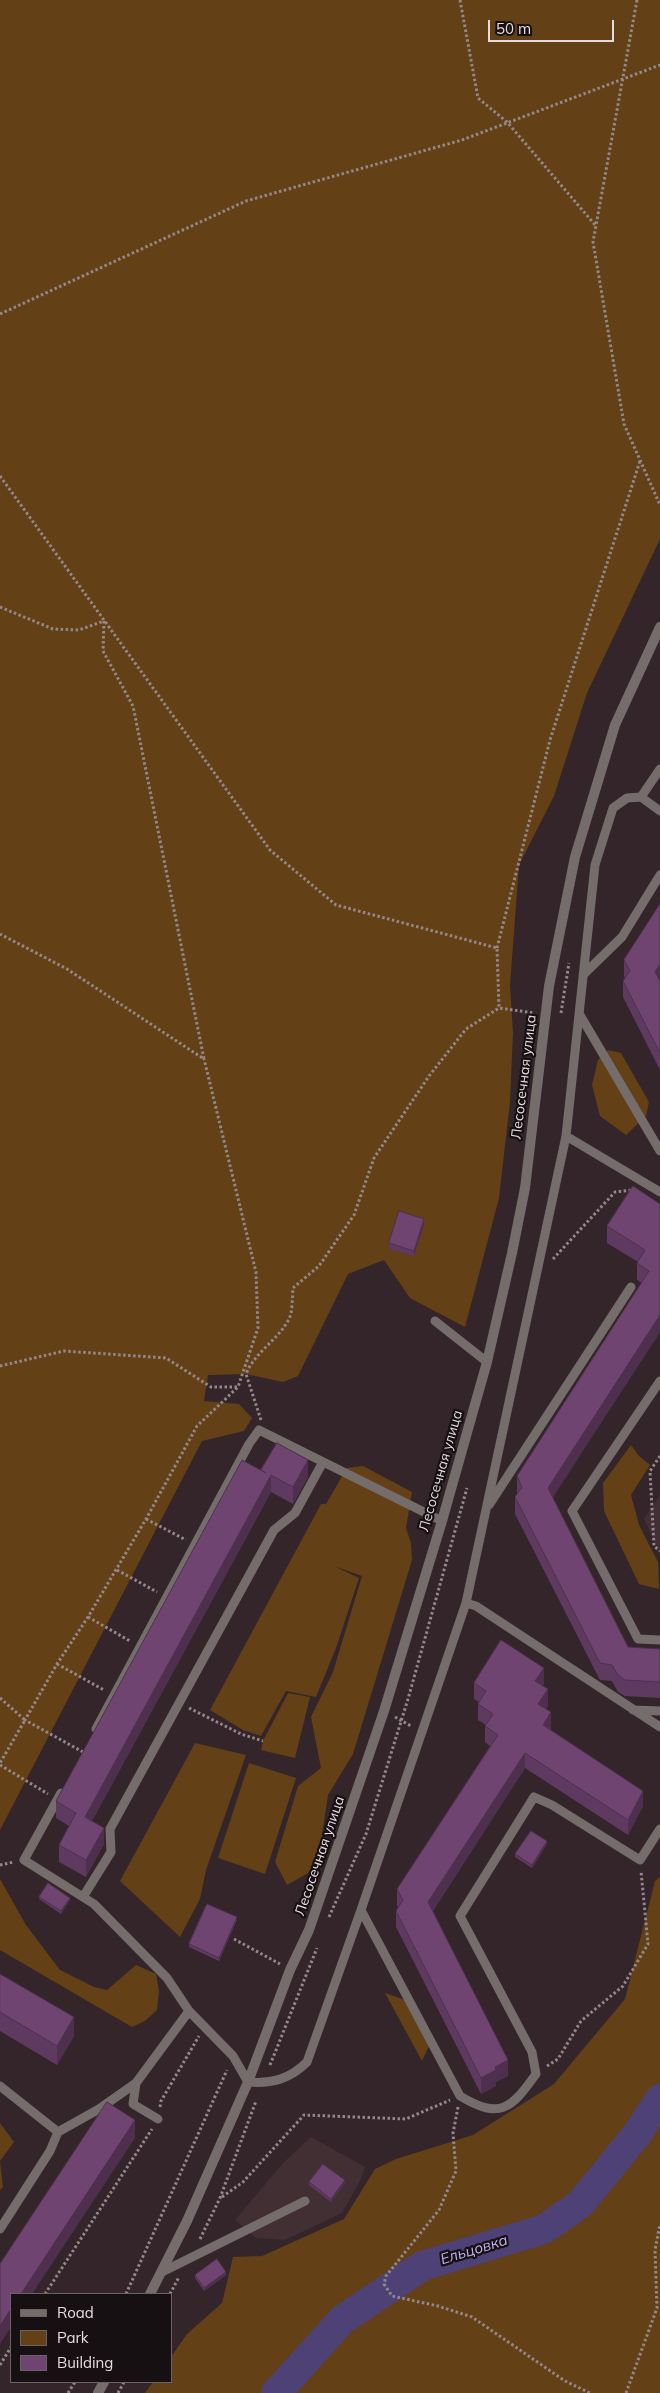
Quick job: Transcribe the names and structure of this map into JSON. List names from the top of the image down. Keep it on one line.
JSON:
{"streets":{"street":["Лесосечная улица"]},"water":["Ельцовка"],"legend":["Road","Park","Building"],"scale_bar":"50 m"}
